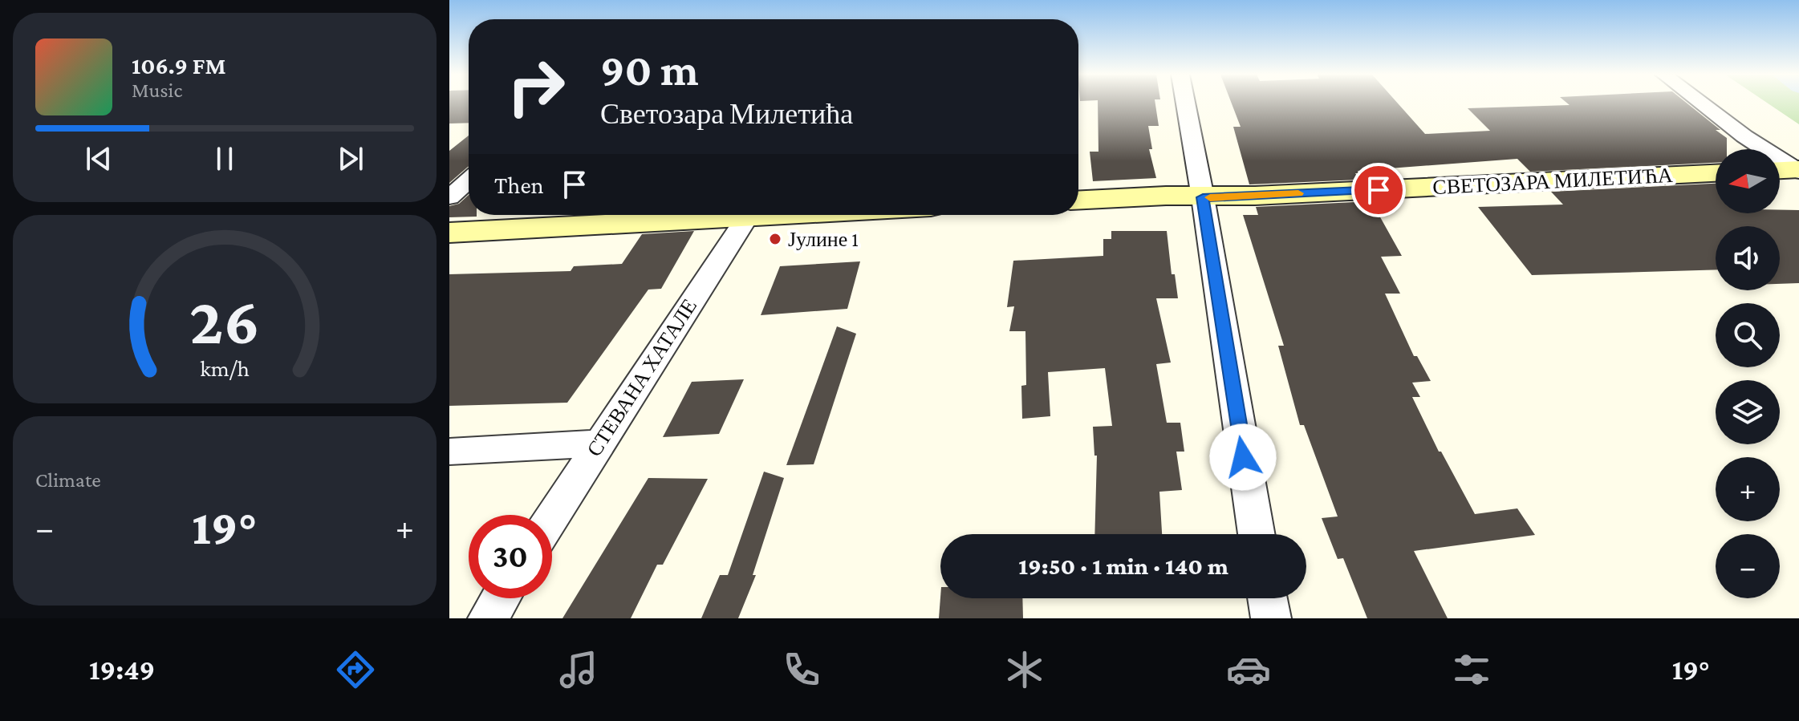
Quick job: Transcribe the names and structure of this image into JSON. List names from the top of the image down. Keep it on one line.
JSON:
{"streets":{"main road":["СВЕТОЗАРА МИЛЕТИЋА"],"street":["СТЕВАНА ХАТАЛЕ"]},"places":["Јулине 1"],"north":"left","page":{"turn":["90 m","Светозара Милетића"],"song":["106.9 FM","Music"],"map_buttons":["+","−"],"then":"Then","tile":"Climate","heat":["−","19°","+"],"limit":"30","trip":"19:50 · 1 min · 140 m","tabs":["19:49","19°"],"gauge":["26","km/h"]}}
